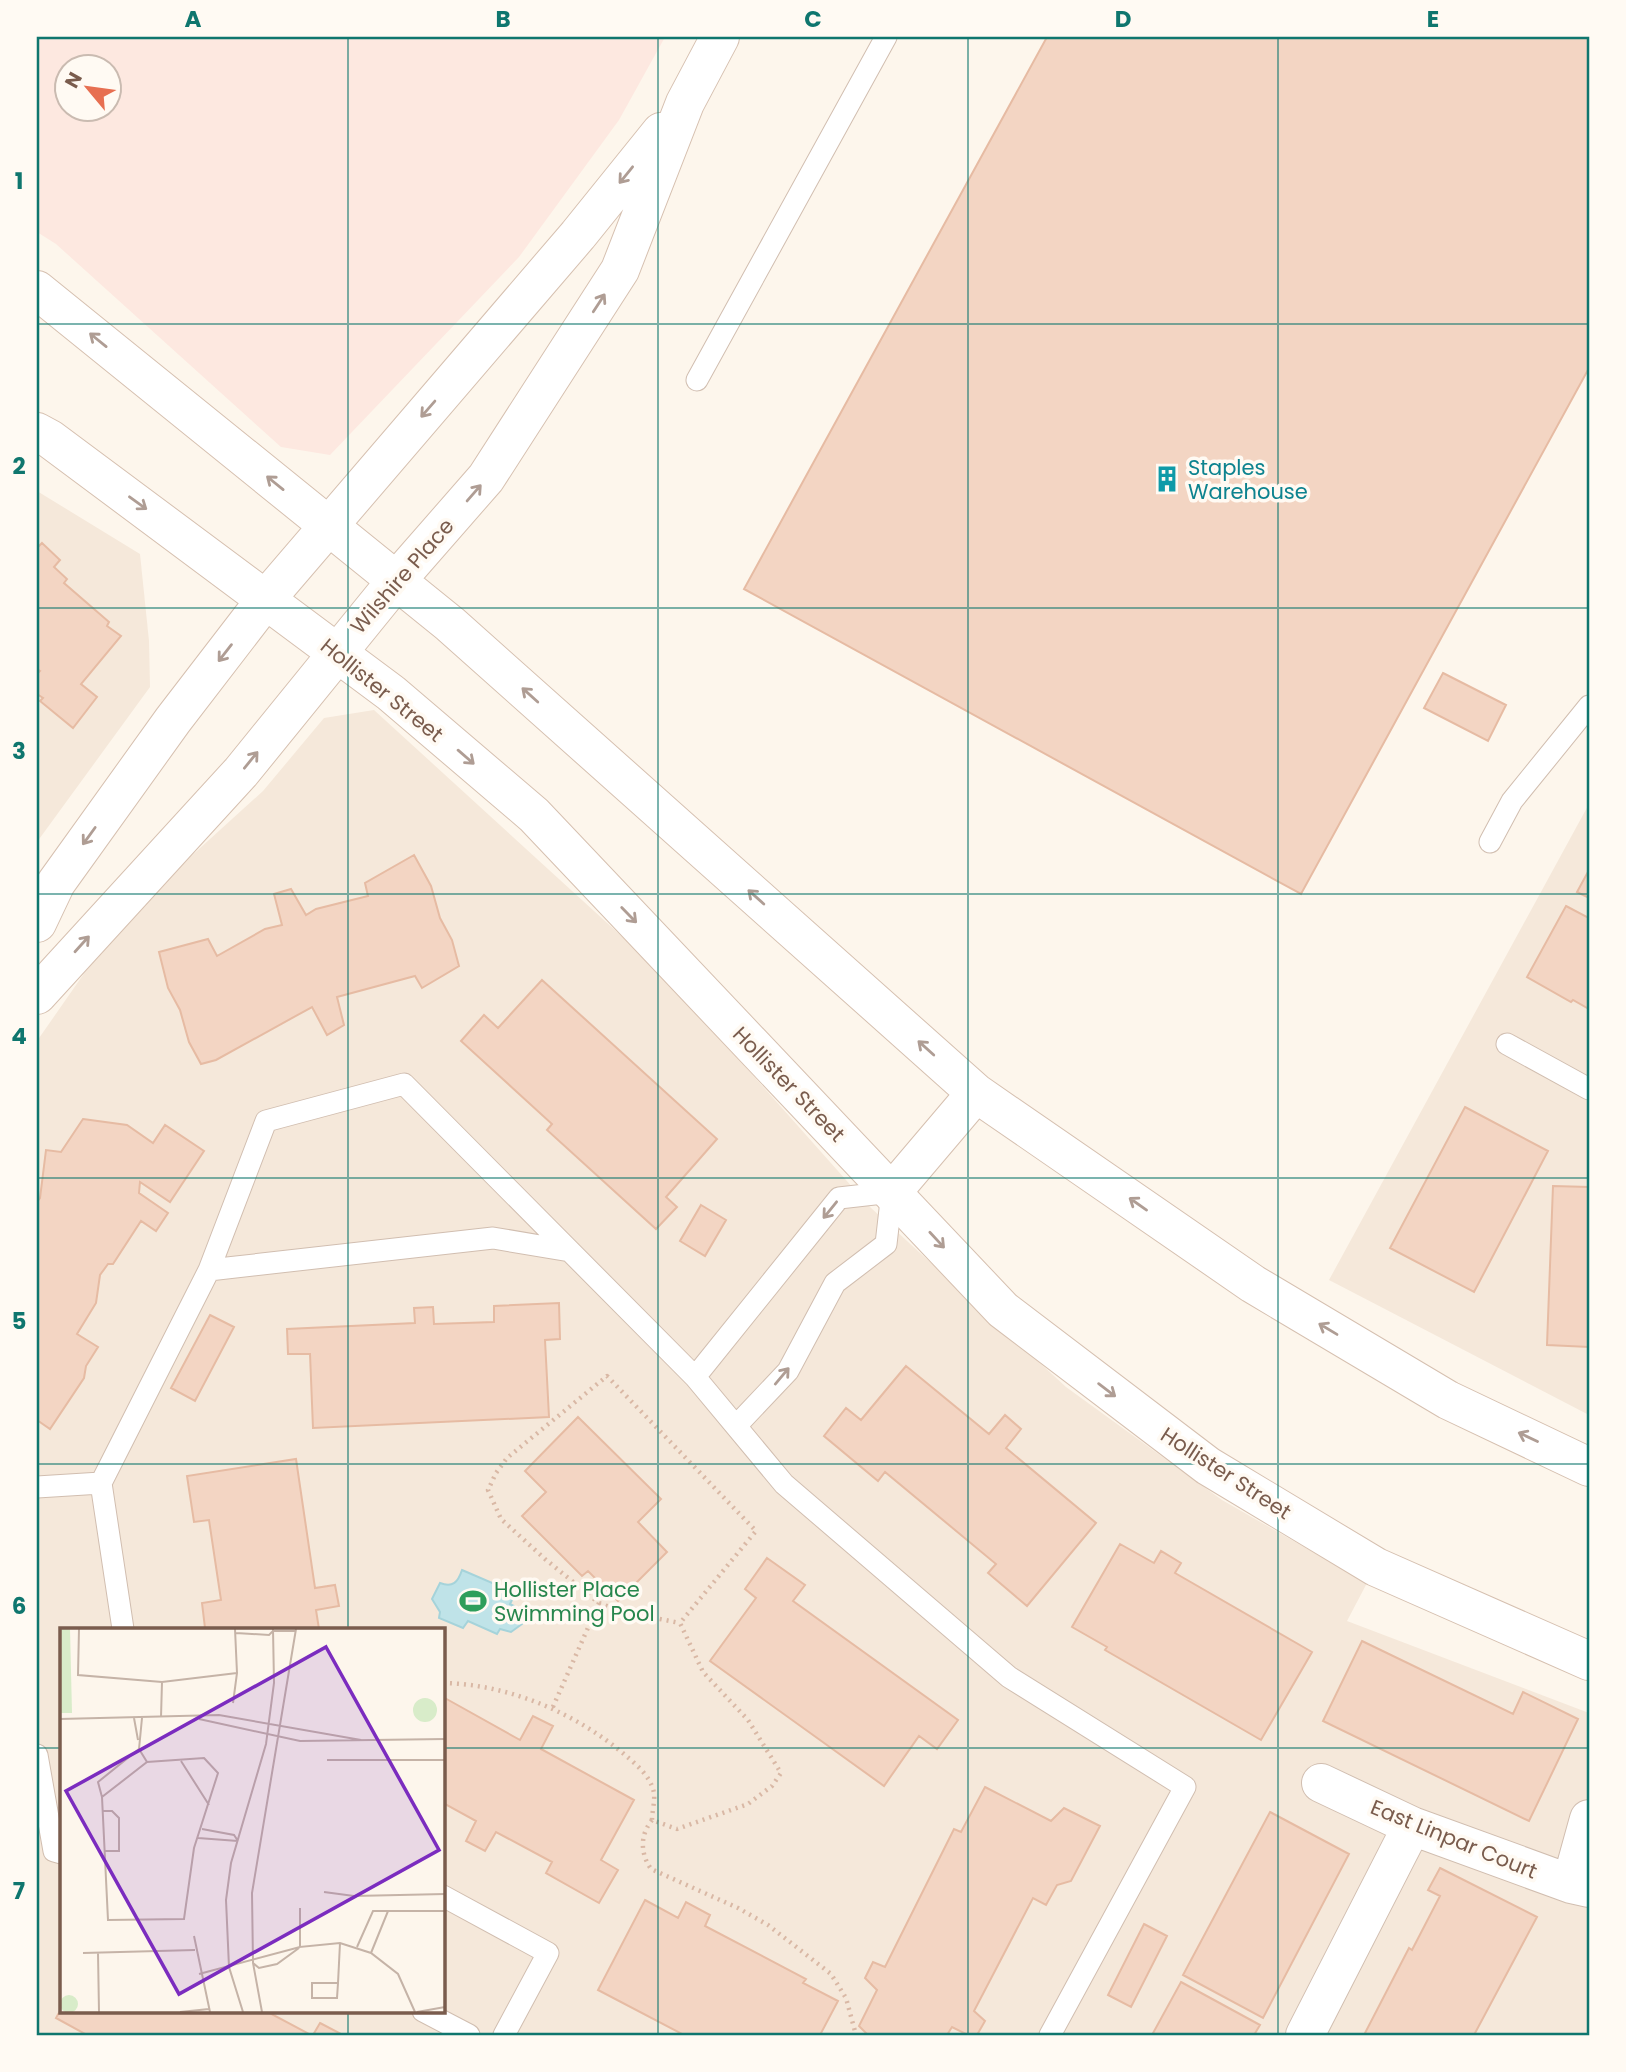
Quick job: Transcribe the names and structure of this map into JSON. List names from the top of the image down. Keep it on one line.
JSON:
{"streets":{"main road":["Wilshire Place","Hollister Street","East Linpar Court"]},"crossings":[["Wilshire Place","Hollister Street"]],"places":{"building":["Staples Warehouse"],"sports":["Hollister Place Swimming Pool"]},"north":"top left","grid":{"columns":["A","B","C","D","E"],"rows":["1","2","3","4","5","6","7"]}}
